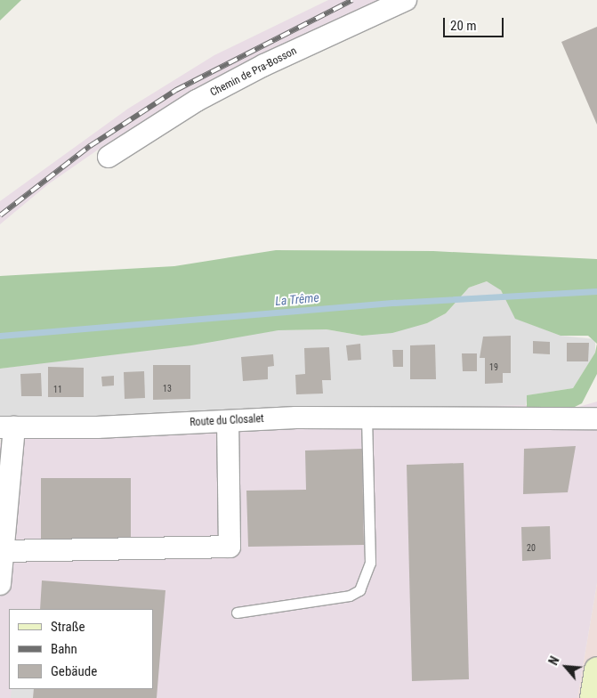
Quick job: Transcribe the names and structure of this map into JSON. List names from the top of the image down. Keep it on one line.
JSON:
{"streets":{"street":["Chemin de Pra-Bosson","Route du Closalet"]},"water":["La Trême"],"house_numbers":["19","13","11","20"],"legend":["Straße","Bahn","Gebäude"],"scale_bar":"20 m","north":"top left"}
